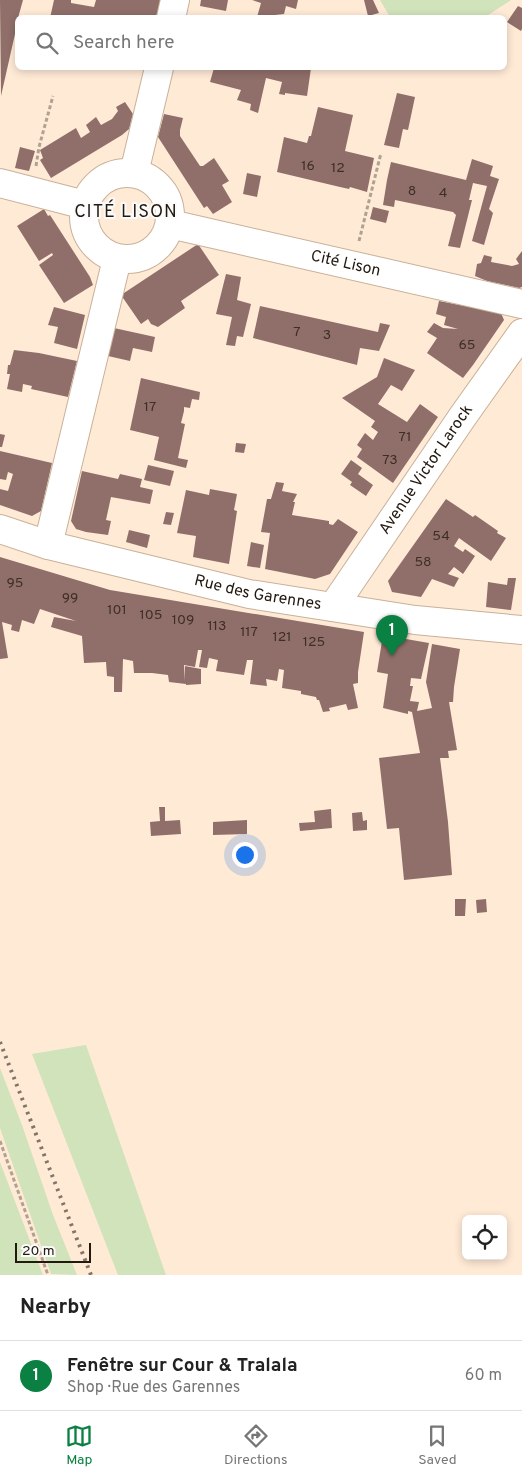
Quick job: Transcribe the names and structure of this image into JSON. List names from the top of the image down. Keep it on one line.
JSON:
{"streets":{"street":["Cité Lison","Avenue Victor Larock","Rue des Garennes"]},"crossings":[["Avenue Victor Larock","Rue des Garennes"]],"districts":["CITÉ LISON"],"house_numbers":["16","12","8","4","7","3","65","17","71","73","54","58","95","99","101","105","109","113","117","121","125"],"scale_bar":"20 m","page":{"search":"Search here","pins":"1","scale":"20 m","heading":"Nearby","list":[{"mark":"1","name":"Fenêtre sur Cour & Tralala","note":"Shop · Rue des Garennes","value":"60 m"}],"nav":["Map","Directions","Saved"]}}
